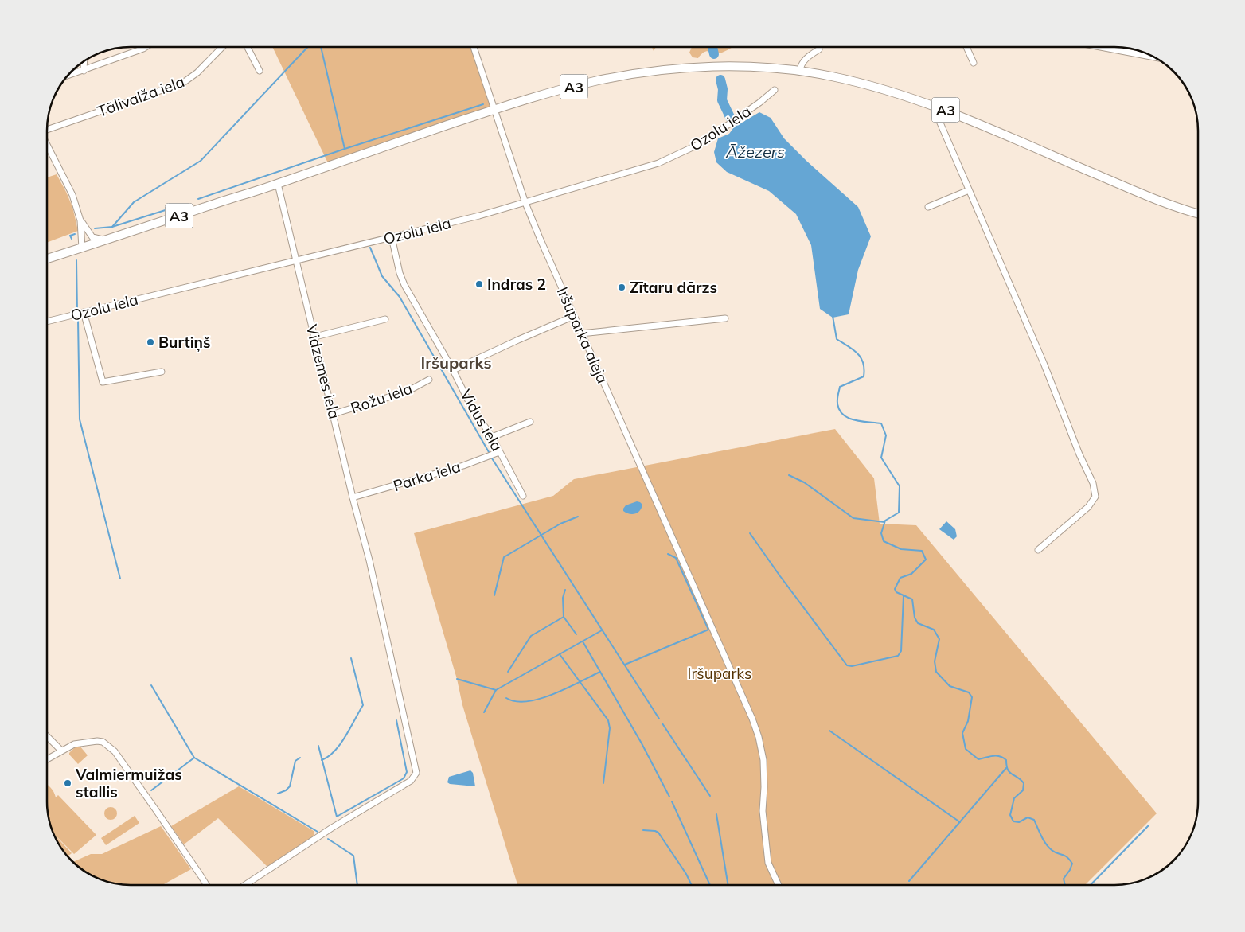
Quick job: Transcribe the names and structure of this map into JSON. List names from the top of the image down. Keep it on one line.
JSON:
{"streets":{"highway":["A3"],"street":["Tālivalža iela","Ozolu iela","Iršuparka aleja","Vidzemes iela","Rožu iela","Vidus iela","Parka iela"]},"crossings":[["A3","Iršuparka aleja"],["A3","Vidzemes iela"],["Ozolu iela","Iršuparka aleja"],["Ozolu iela","Vidzemes iela"],["Ozolu iela","Vidus iela"],["Vidzemes iela","Rožu iela"],["Vidzemes iela","Parka iela"],["Vidus iela","Parka iela"]],"districts":["Iršuparks"],"water":["Āžezers"],"parks":["Iršuparks"],"places":["Indras 2","Zītaru dārzs","Burtiņš","Valmiermuižas stallis"]}
